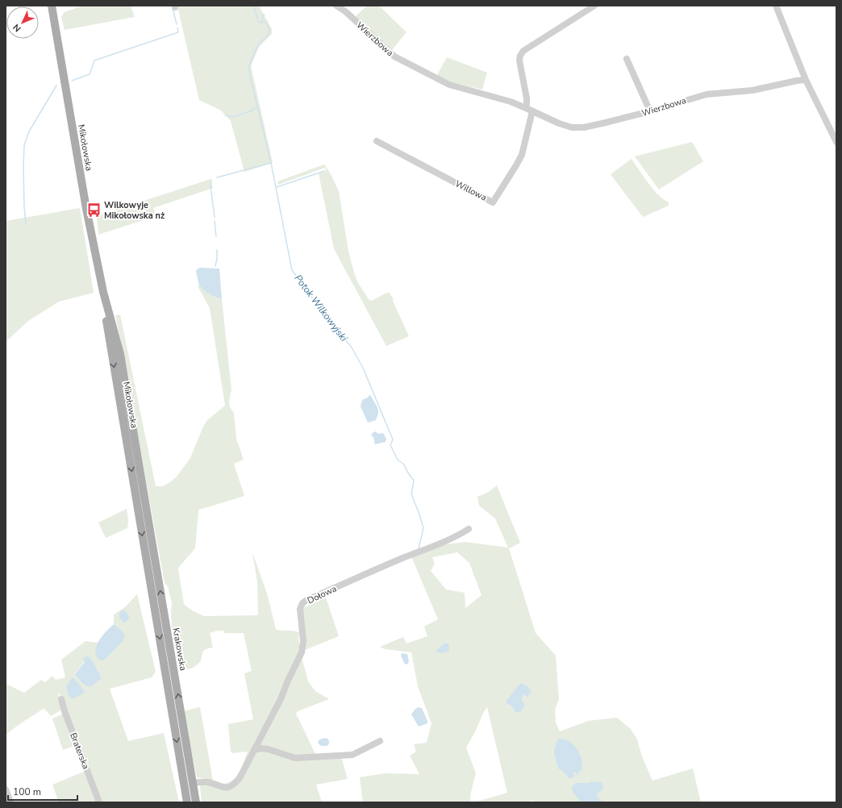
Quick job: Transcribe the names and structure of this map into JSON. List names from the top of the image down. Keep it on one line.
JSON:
{"streets":{"main road":["Mikołowska","Krakowska"],"street":["Wierzbowa","Willowa","Dołowa","Braterska"]},"crossings":[["Wierzbowa","Willowa"],["Mikołowska","Krakowska"],["Dołowa","Krakowska"]],"water":["Potok Wilkowyjski"],"places":{"bus stop":["Wilkowyje Mikołowska nż"]},"scale_bar":"100 m","north":"bottom left"}
